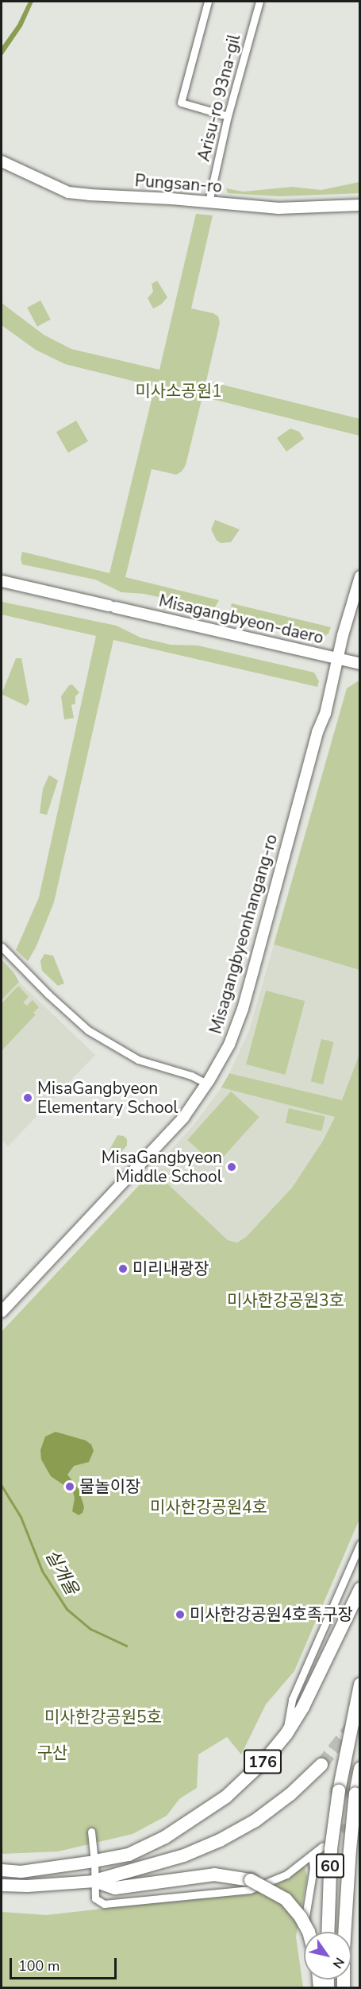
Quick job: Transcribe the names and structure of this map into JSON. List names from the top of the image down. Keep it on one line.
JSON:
{"streets":{"highway":["176","60"],"street":["Arisu-ro 93na-gil","Pungsan-ro","Misagangbyeon-daero","Misagangbyeonhangang-ro"]},"crossings":[["Arisu-ro 93na-gil","Pungsan-ro"],["Misagangbyeon-daero","Misagangbyeonhangang-ro"]],"water":["실개울"],"parks":["미사소공원1","미사한강공원3호","미사한강공원4호","미사한강공원5호","구산"],"places":["MisaGangbyeon Elementary School","MisaGangbyeon Middle School","미리내광장","물놀이장","미사한강공원4호족구장"],"scale_bar":"100 m","north":"bottom right"}
